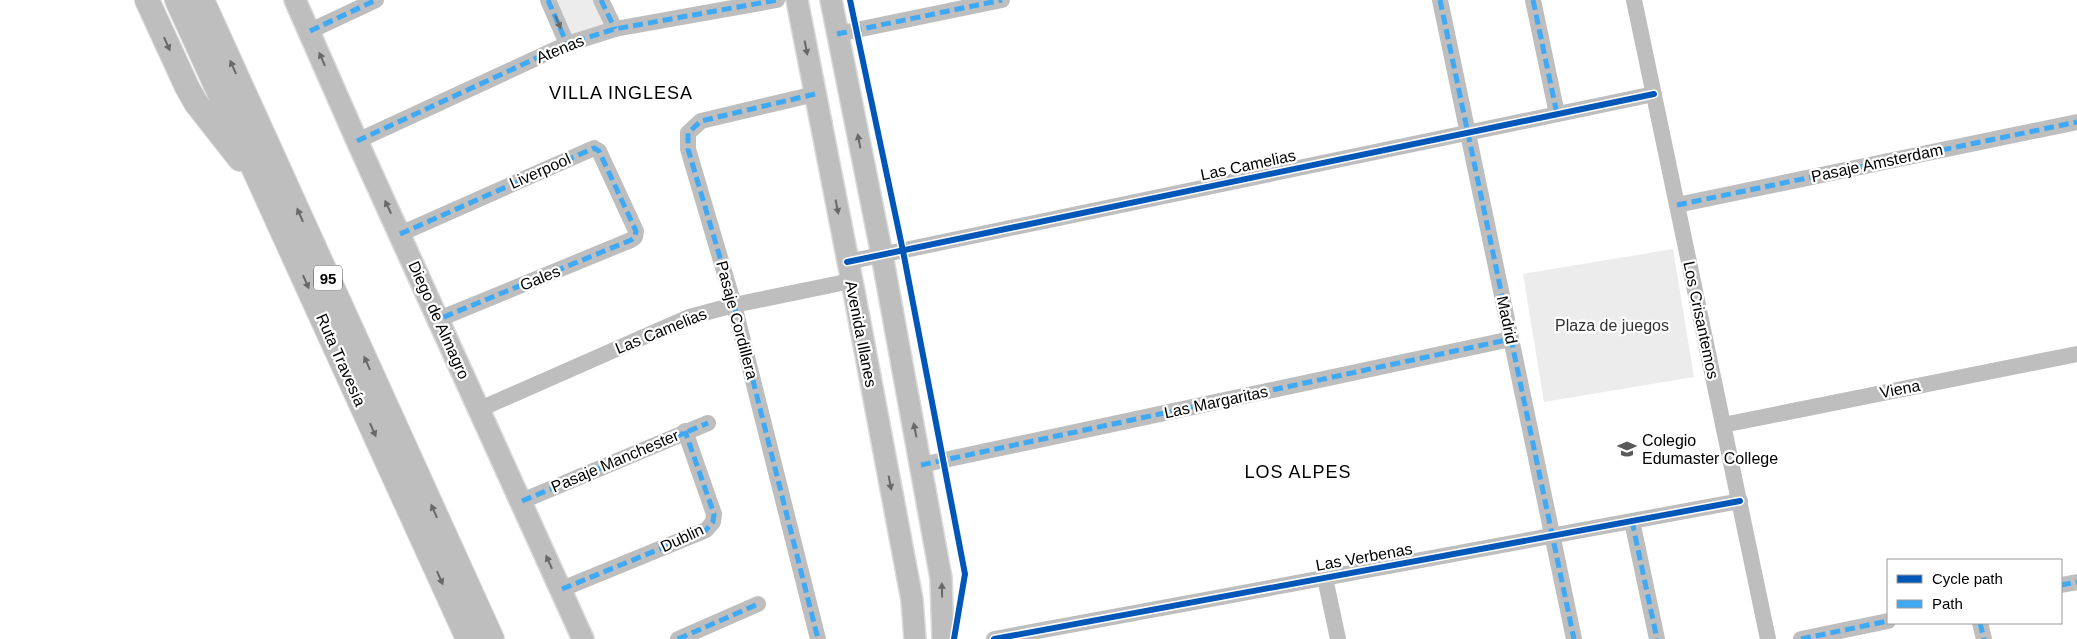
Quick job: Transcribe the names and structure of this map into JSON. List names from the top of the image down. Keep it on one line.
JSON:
{"streets":{"highway":["95","Ruta Travesía"],"main road":["Diego de Almagro","Avenida Illanes"],"street":["Atenas","Pasaje Amsterdam","Las Camelias","Liverpool","Gales","Pasaje Cordillera","Madrid","Los Crisantemos","Viena","Las Margaritas","Pasaje Manchester","Dublin","Las Verbenas"]},"crossings":[["Atenas","Diego de Almagro"],["Pasaje Amsterdam","Los Crisantemos"],["Las Camelias","Diego de Almagro"],["Las Camelias","Pasaje Cordillera"],["Las Camelias","Madrid"],["Las Camelias","Los Crisantemos"],["Las Camelias","Avenida Illanes"],["Liverpool","Gales"],["Liverpool","Diego de Almagro"],["Gales","Diego de Almagro"],["Diego de Almagro","Pasaje Manchester"],["Diego de Almagro","Dublin"],["Pasaje Cordillera","Avenida Illanes"],["Madrid","Las Margaritas"],["Madrid","Las Verbenas"],["Los Crisantemos","Viena"],["Los Crisantemos","Las Verbenas"],["Pasaje Manchester","Dublin"]],"one_way":["Diego de Almagro"],"districts":["VILLA INGLESA","LOS ALPES"],"parks":["Plaza de juegos"],"places":{"school or university":["Colegio Edumaster College"]},"legend":["Cycle path","Path"]}
